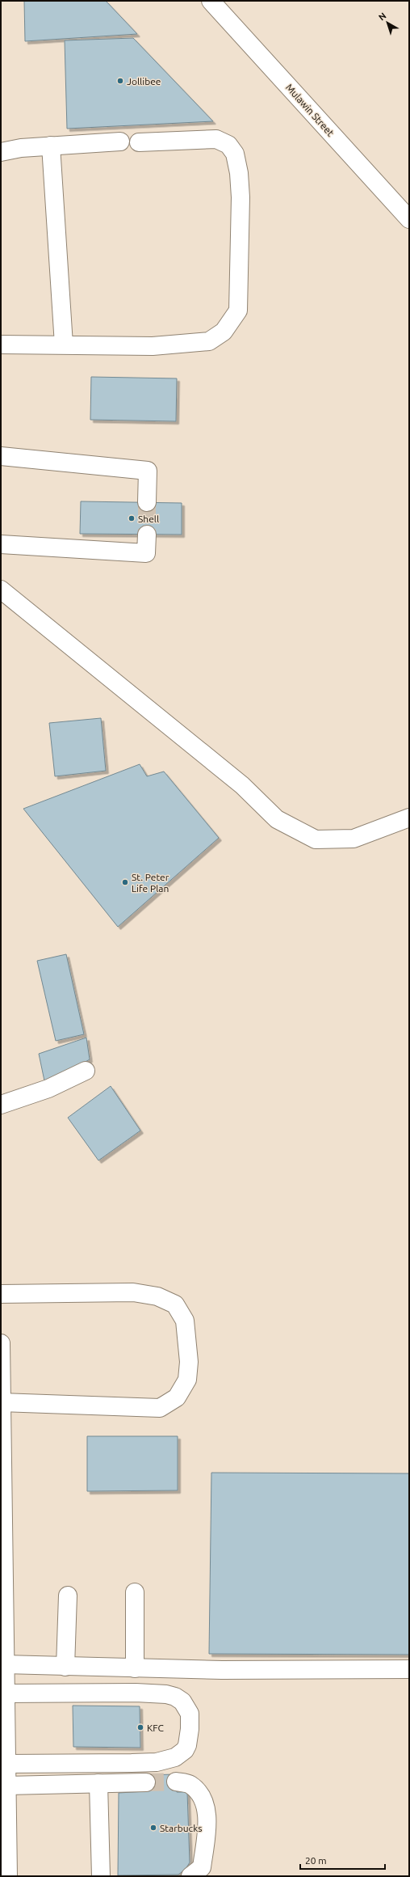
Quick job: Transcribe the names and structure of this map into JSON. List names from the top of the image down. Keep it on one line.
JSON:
{"streets":{"street":["Mulawin Street"]},"places":["Jollibee","Shell","St. Peter Life Plan","KFC","Starbucks"],"scale_bar":"20 m","north":"top left"}
